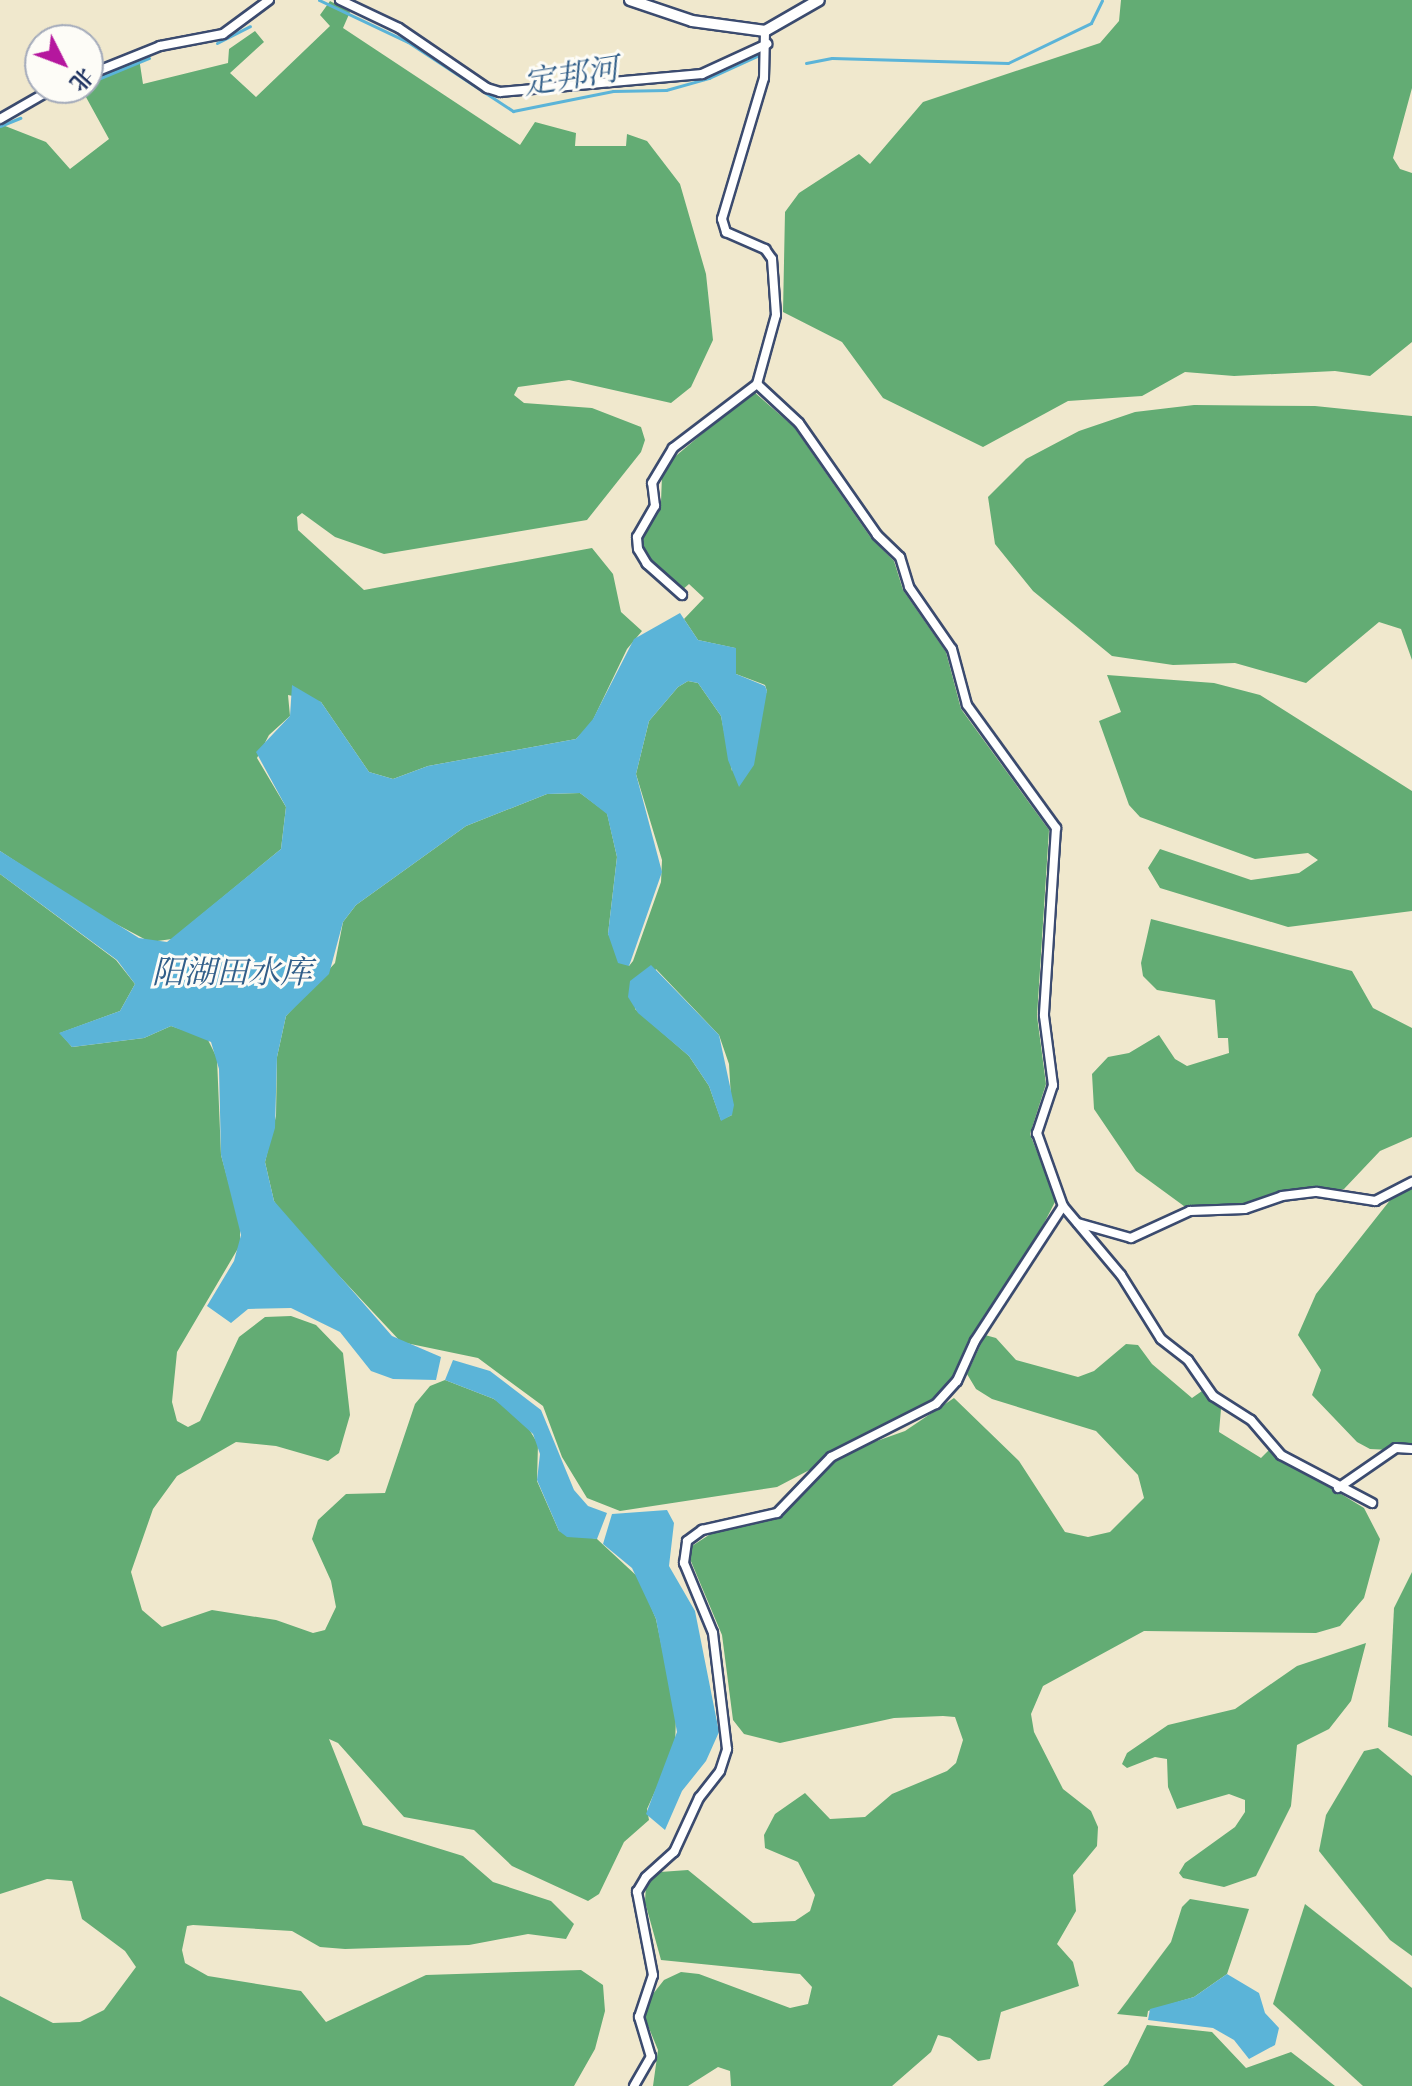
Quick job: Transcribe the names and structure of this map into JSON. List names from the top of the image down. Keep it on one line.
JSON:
{"water":["定邦河","阳湖田水库"],"north":"bottom right"}
